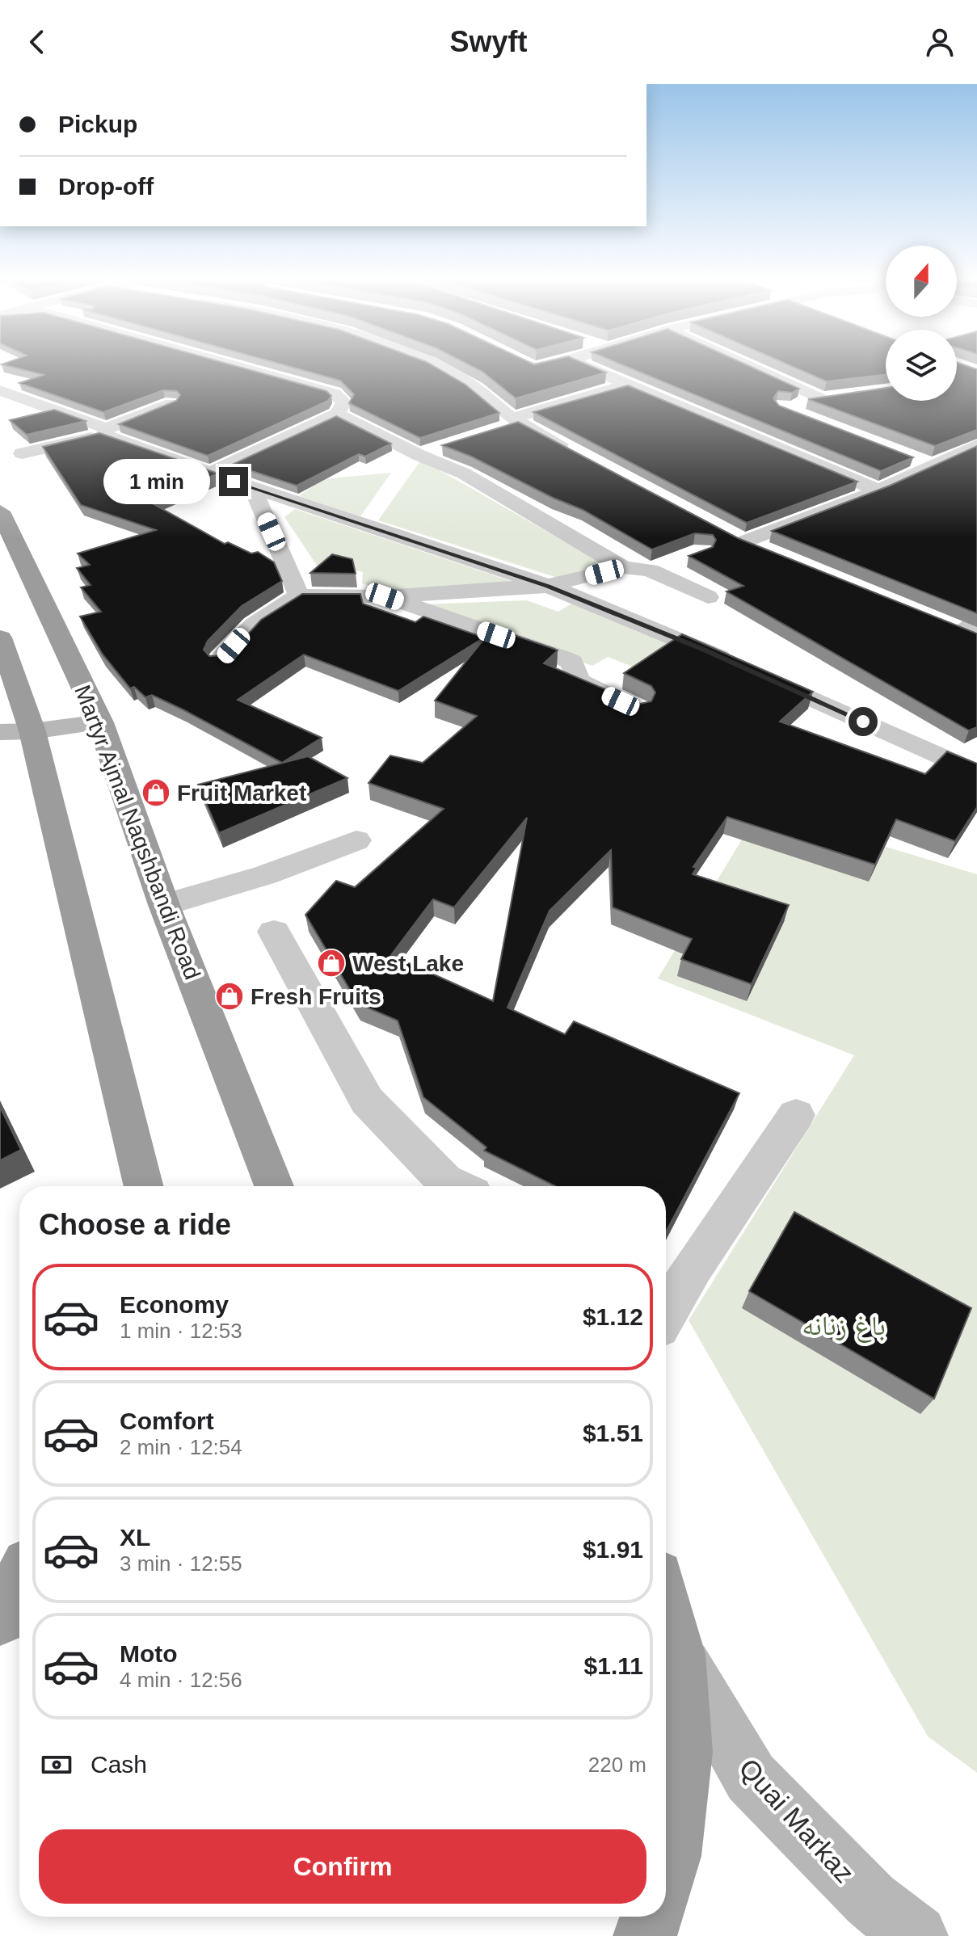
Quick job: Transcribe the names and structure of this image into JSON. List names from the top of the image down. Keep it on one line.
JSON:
{"streets":{"highway":["Martyr Ajmal Naqshbandi Road"],"main road":["Quai Markaz"]},"parks":["باغ زنانه"],"places":{"shop":["Fruit Market","West Lake","Fresh Fruits"]},"north":"top","page":{"header":"Swyft","banner":["Pickup","Drop-off"],"bubble":"1 min","heading":"Choose a ride","list":[{"name":"Economy","note":"1 min · 12:53","value":"$1.12"},{"name":"Comfort","note":"2 min · 12:54","value":"$1.51"},{"name":"XL","note":"3 min · 12:55","value":"$1.91"},{"name":"Moto","note":"4 min · 12:56","value":"$1.11"}],"pay":["Cash","220 m"],"buttons":"Confirm"}}
